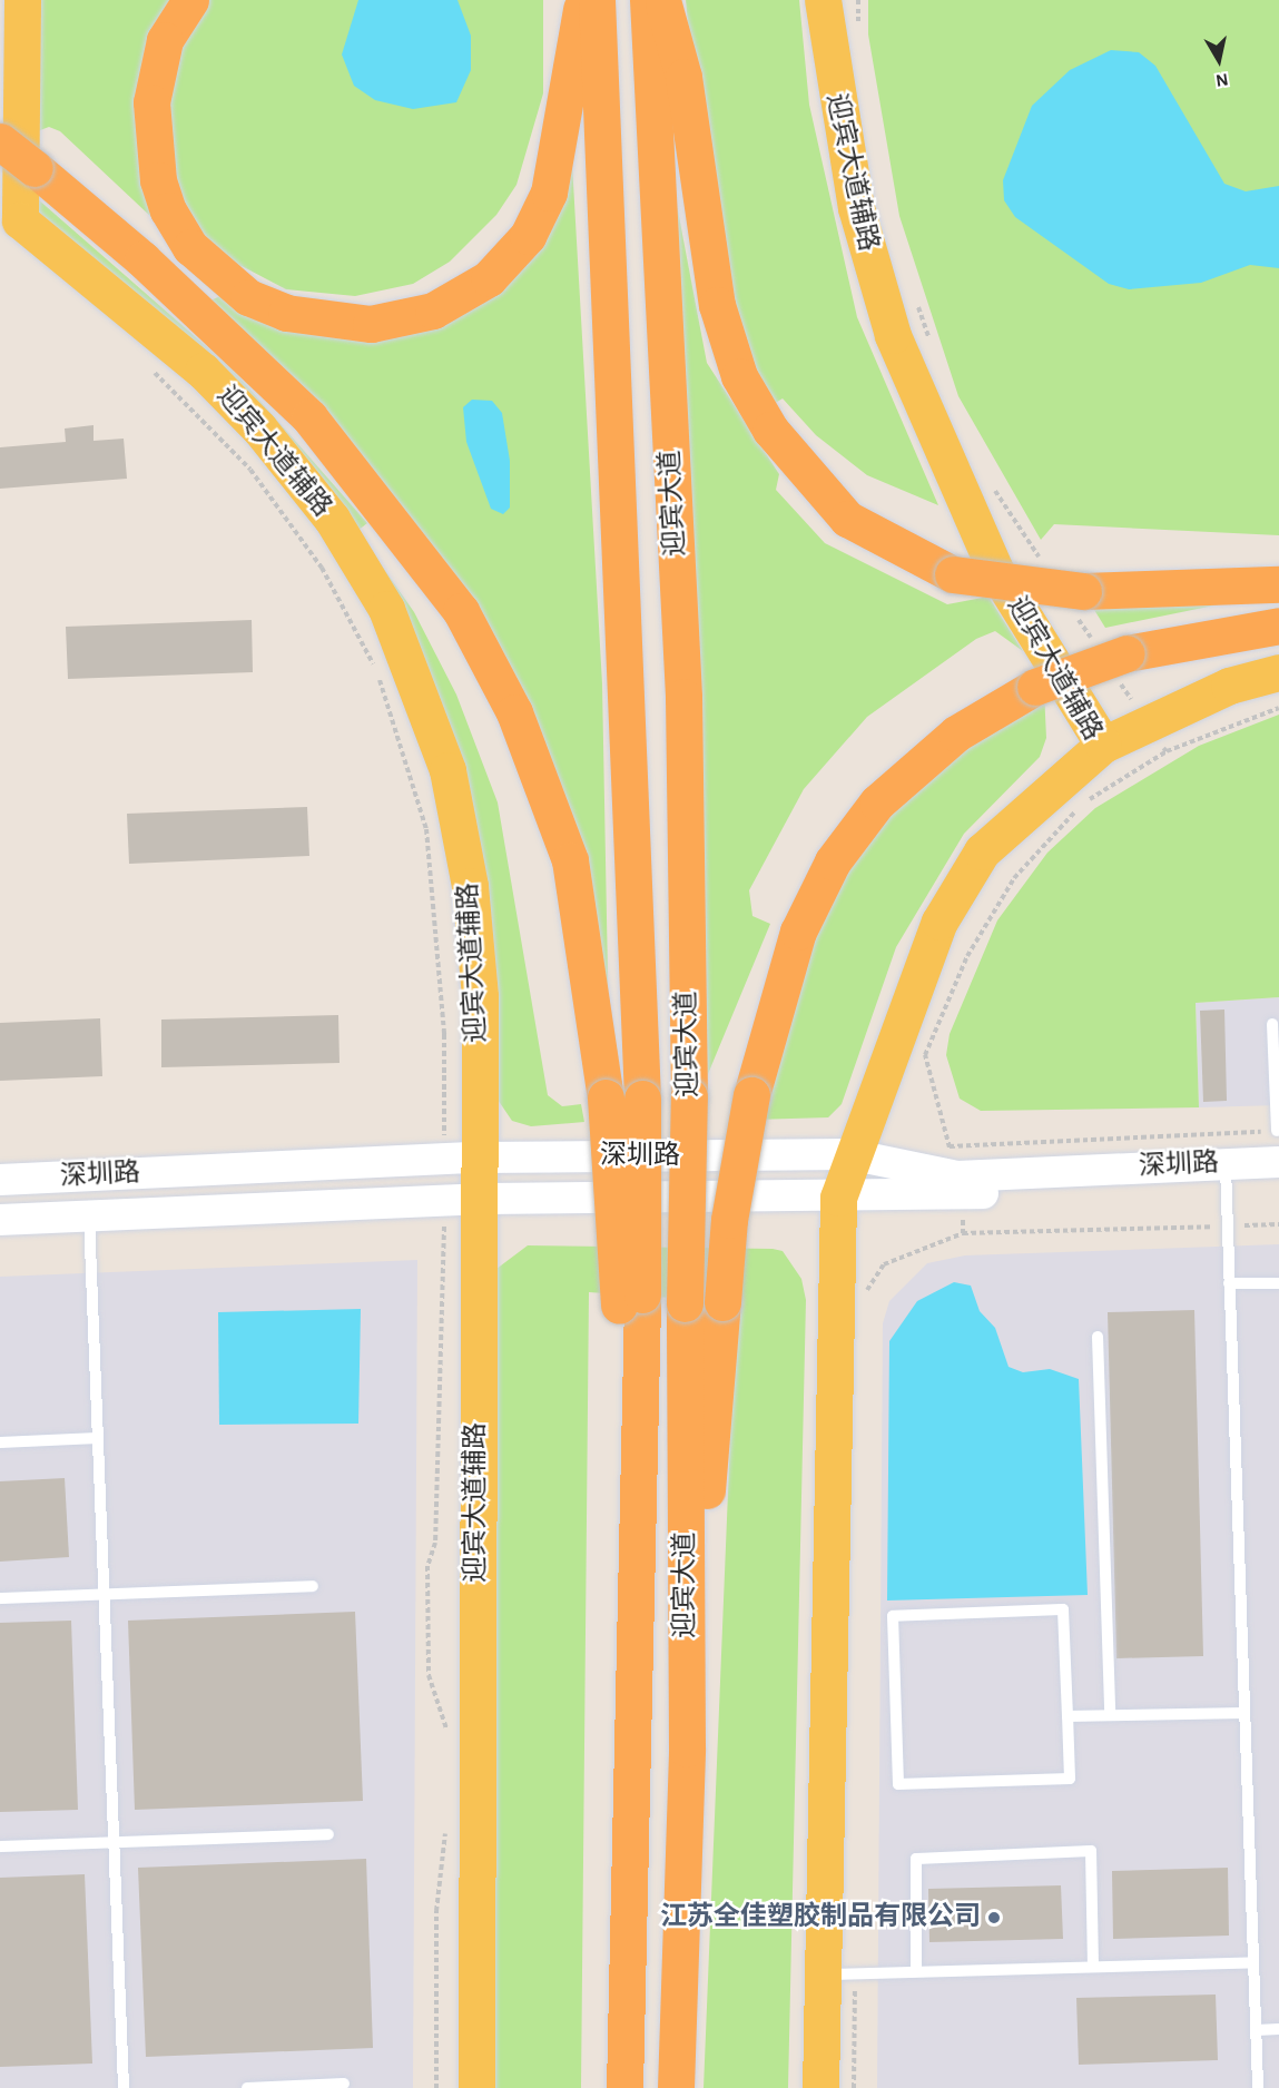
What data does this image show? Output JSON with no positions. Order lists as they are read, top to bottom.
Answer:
{
  "streets": {
    "highway": ["迎宾大道"],
    "main road": ["迎宾大道辅路"],
    "street": ["深圳路"]
  },
  "crossings": [
    ["迎宾大道辅路", "深圳路"]
  ],
  "places": ["江苏全佳塑胶制品有限公司"],
  "north": "bottom"
}
